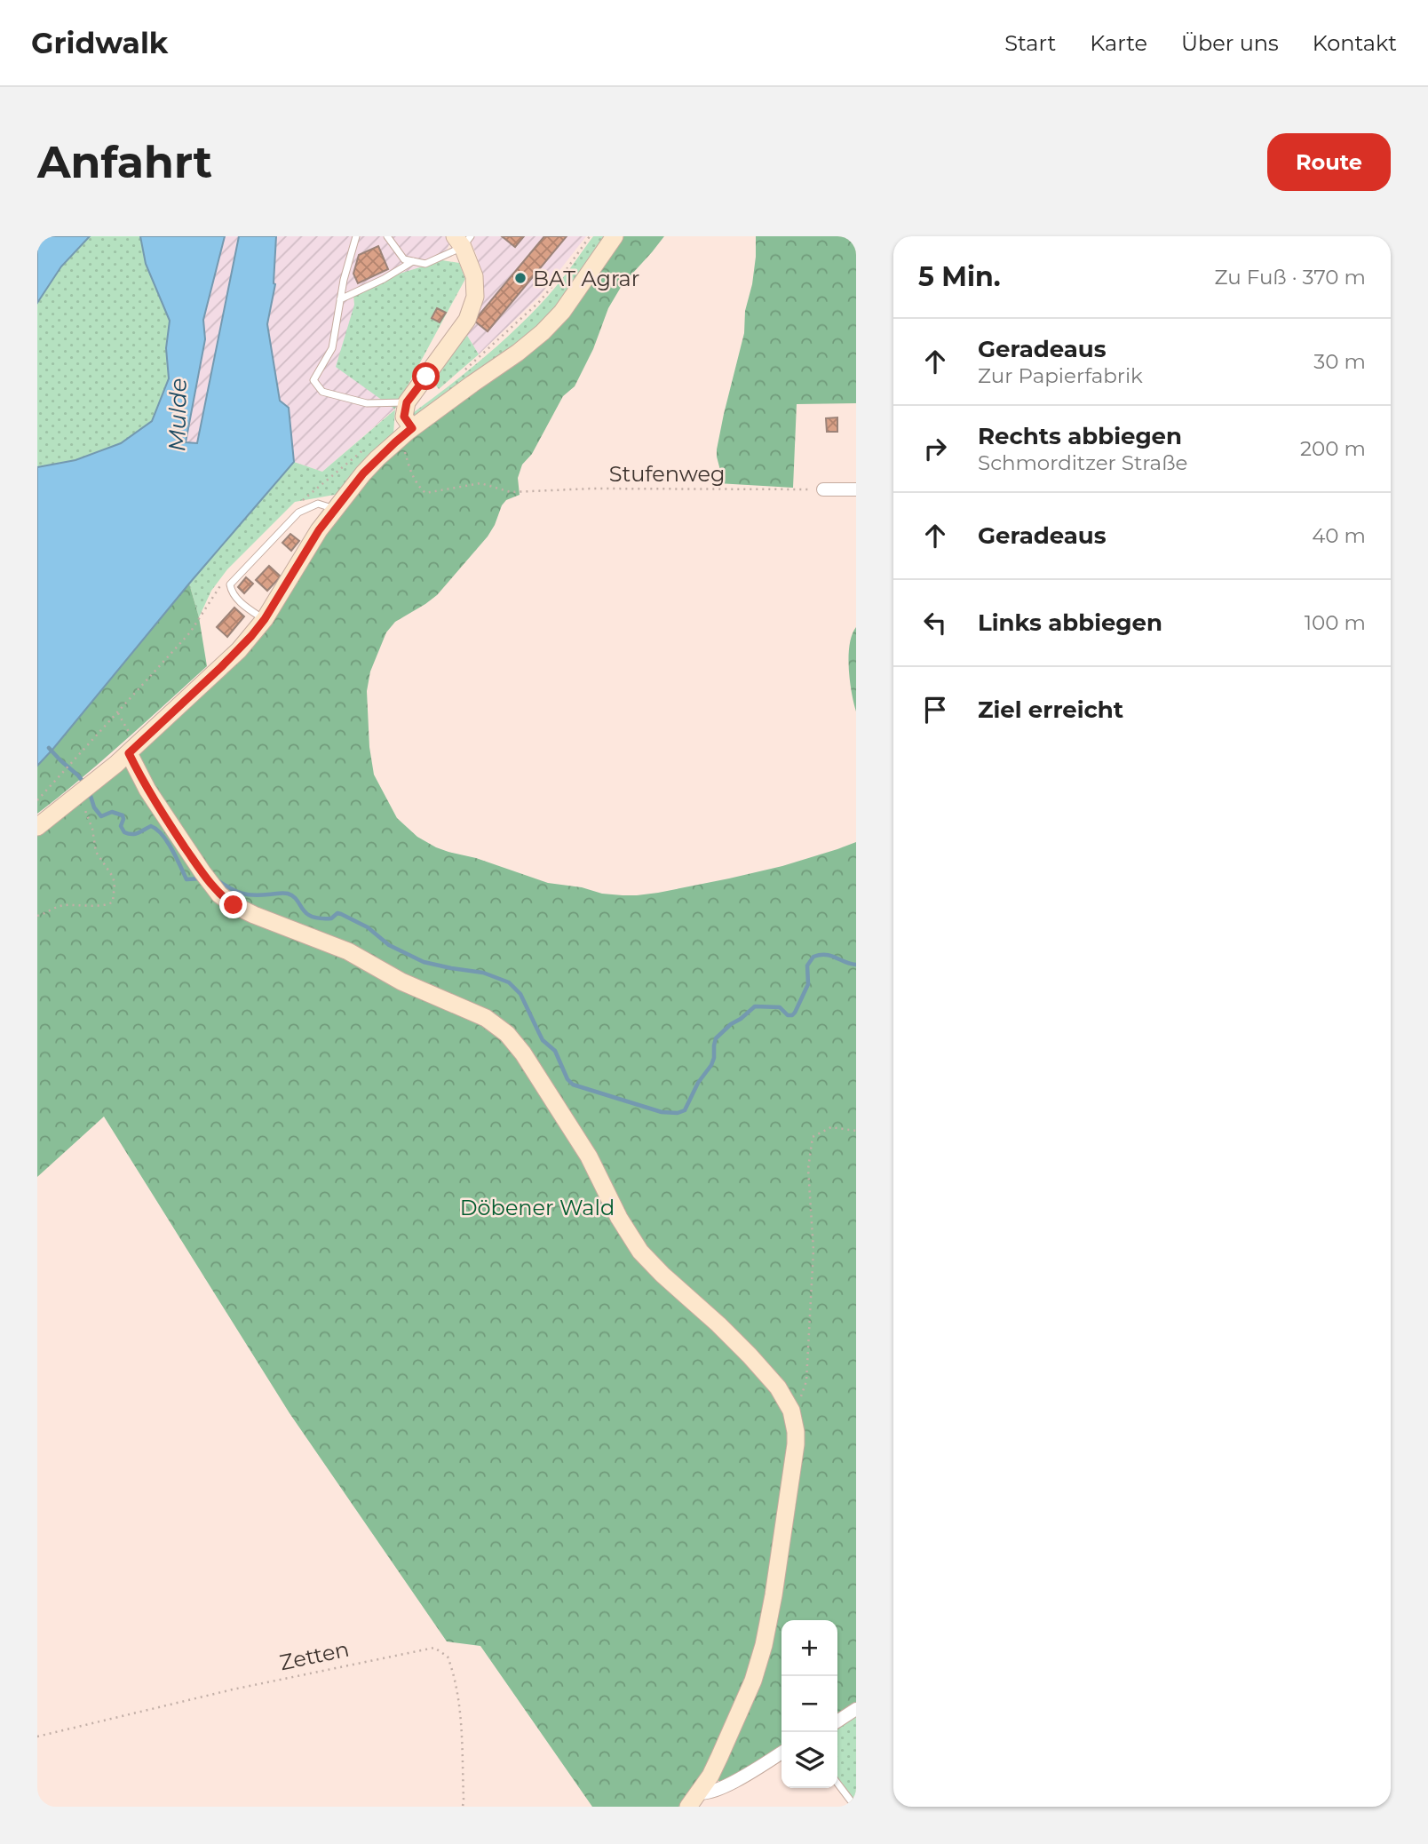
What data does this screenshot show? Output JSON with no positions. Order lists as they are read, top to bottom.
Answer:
{
  "streets": {
    "path": ["Stufenweg", "Zetten"]
  },
  "water": ["Mulde"],
  "parks": ["Döbener Wald"],
  "places": ["BAT Agrar"],
  "page": {
    "header": "Gridwalk",
    "nav": [
      "Start",
      "Karte",
      "Über uns",
      "Kontakt"
    ],
    "buttons": "Route",
    "title": "Anfahrt",
    "heading": ["5 Min.", "Zu Fuß · 370 m"],
    "list": [
      ["Geradeaus", "Zur Papierfabrik", "30 m"],
      ["Rechts abbiegen", "Schmorditzer Straße", "200 m"],
      ["Geradeaus", "40 m"],
      ["Links abbiegen", "100 m"],
      "Ziel erreicht"
    ],
    "map_buttons": ["+", "−"]
  }
}
